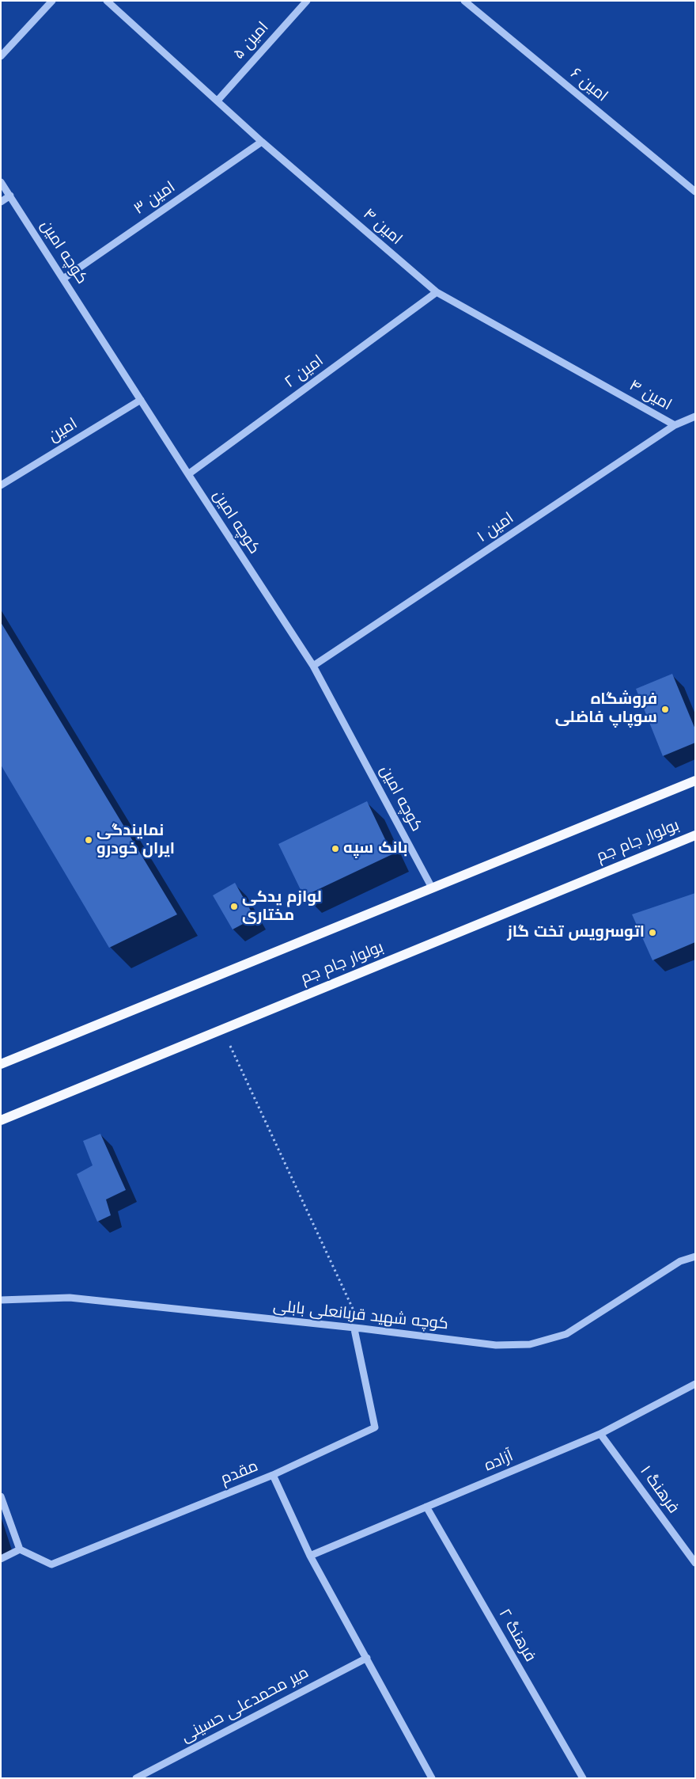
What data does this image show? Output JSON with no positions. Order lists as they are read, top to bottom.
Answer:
{
  "streets": {
    "main road": ["بولوار جام جم"],
    "street": [
      "امین ۵",
      "امین ۶",
      "امین ۳",
      "امین ۴",
      "کوچه امین",
      "امین ۲",
      "امین",
      "امین ۱",
      "کوچه شهید قربانعلی بابلی",
      "آزاده",
      "مقدم",
      "فرهنگ ۱",
      "فرهنگ ۲",
      "میر محمدعلی حسینی"
    ]
  },
  "crossings": [
    ["امین ۵", "امین ۴"],
    ["امین ۳", "امین ۴"],
    ["امین ۳", "کوچه امین"],
    ["امین ۴", "امین ۲"],
    ["امین ۴", "امین ۱"],
    ["کوچه امین", "امین ۲"],
    ["کوچه امین", "امین"],
    ["کوچه امین", "امین ۱"],
    ["کوچه شهید قربانعلی بابلی", "مقدم"],
    ["آزاده", "فرهنگ ۱"],
    ["آزاده", "فرهنگ ۲"]
  ],
  "places": [
    "فروشگاه سوپاپ فاضلی",
    "نمایندگی ایران خودرو",
    "بانک سپه",
    "لوازم یدکی مختاری",
    "اتوسرویس تخت گاز"
  ]
}
